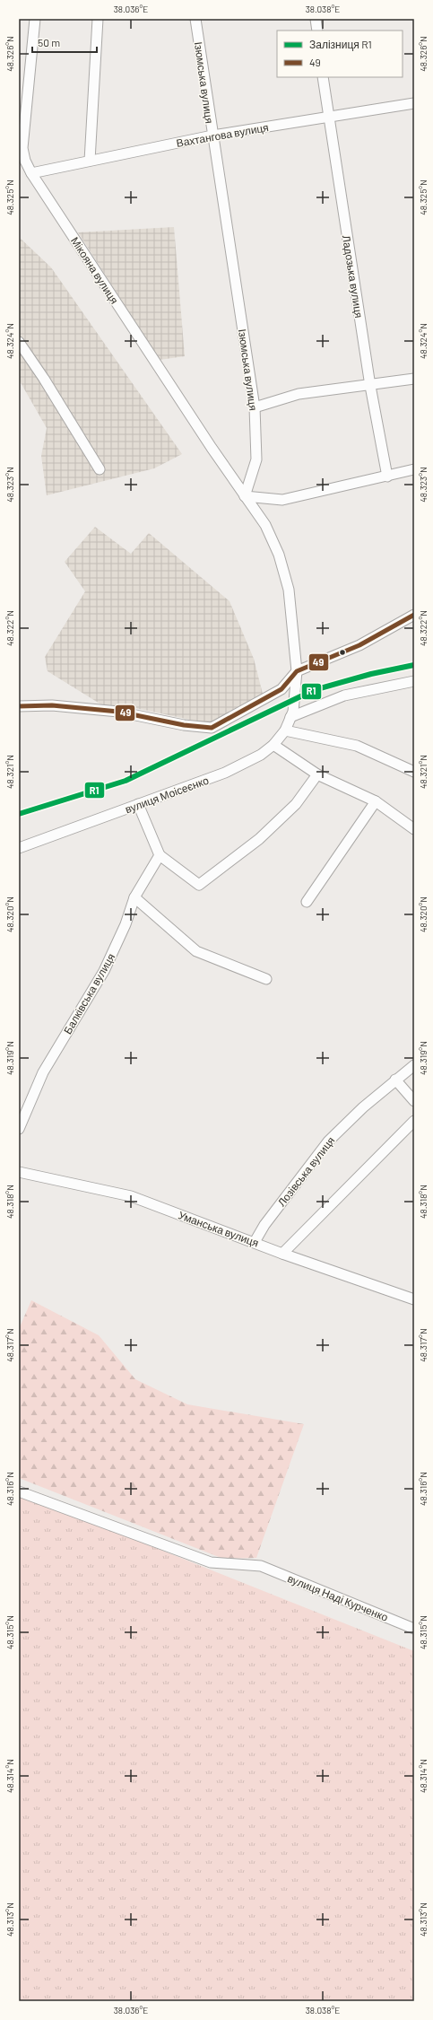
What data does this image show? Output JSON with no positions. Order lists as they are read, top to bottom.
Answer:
{
  "streets": {
    "street": [
      "Ізюмська вулиця",
      "Вахтангова вулиця",
      "Мікояна вулиця",
      "Ладозька вулиця",
      "вулиця Моісеєнко",
      "Балківська вулиця",
      "Лозівська вулиця",
      "Уманська вулиця",
      "вулиця Наді Курченко"
    ]
  },
  "crossings": [
    ["Ізюмська вулиця", "Вахтангова вулиця"],
    ["Ізюмська вулиця", "Мікояна вулиця"],
    ["Вахтангова вулиця", "Мікояна вулиця"],
    ["Вахтангова вулиця", "Ладозька вулиця"],
    ["Лозівська вулиця", "Уманська вулиця"]
  ],
  "lines": ["transit line 49", "rail line R1"],
  "legend": ["Залізниця R1", "49"],
  "scale_bar": "50 m",
  "coordinates": [
    "38.036°E",
    "38.038°E",
    "48.326°N",
    "48.325°N",
    "48.324°N",
    "48.323°N",
    "48.322°N",
    "48.321°N",
    "48.320°N",
    "48.319°N",
    "48.318°N",
    "48.317°N",
    "48.316°N",
    "48.315°N",
    "48.314°N",
    "48.313°N"
  ]
}
